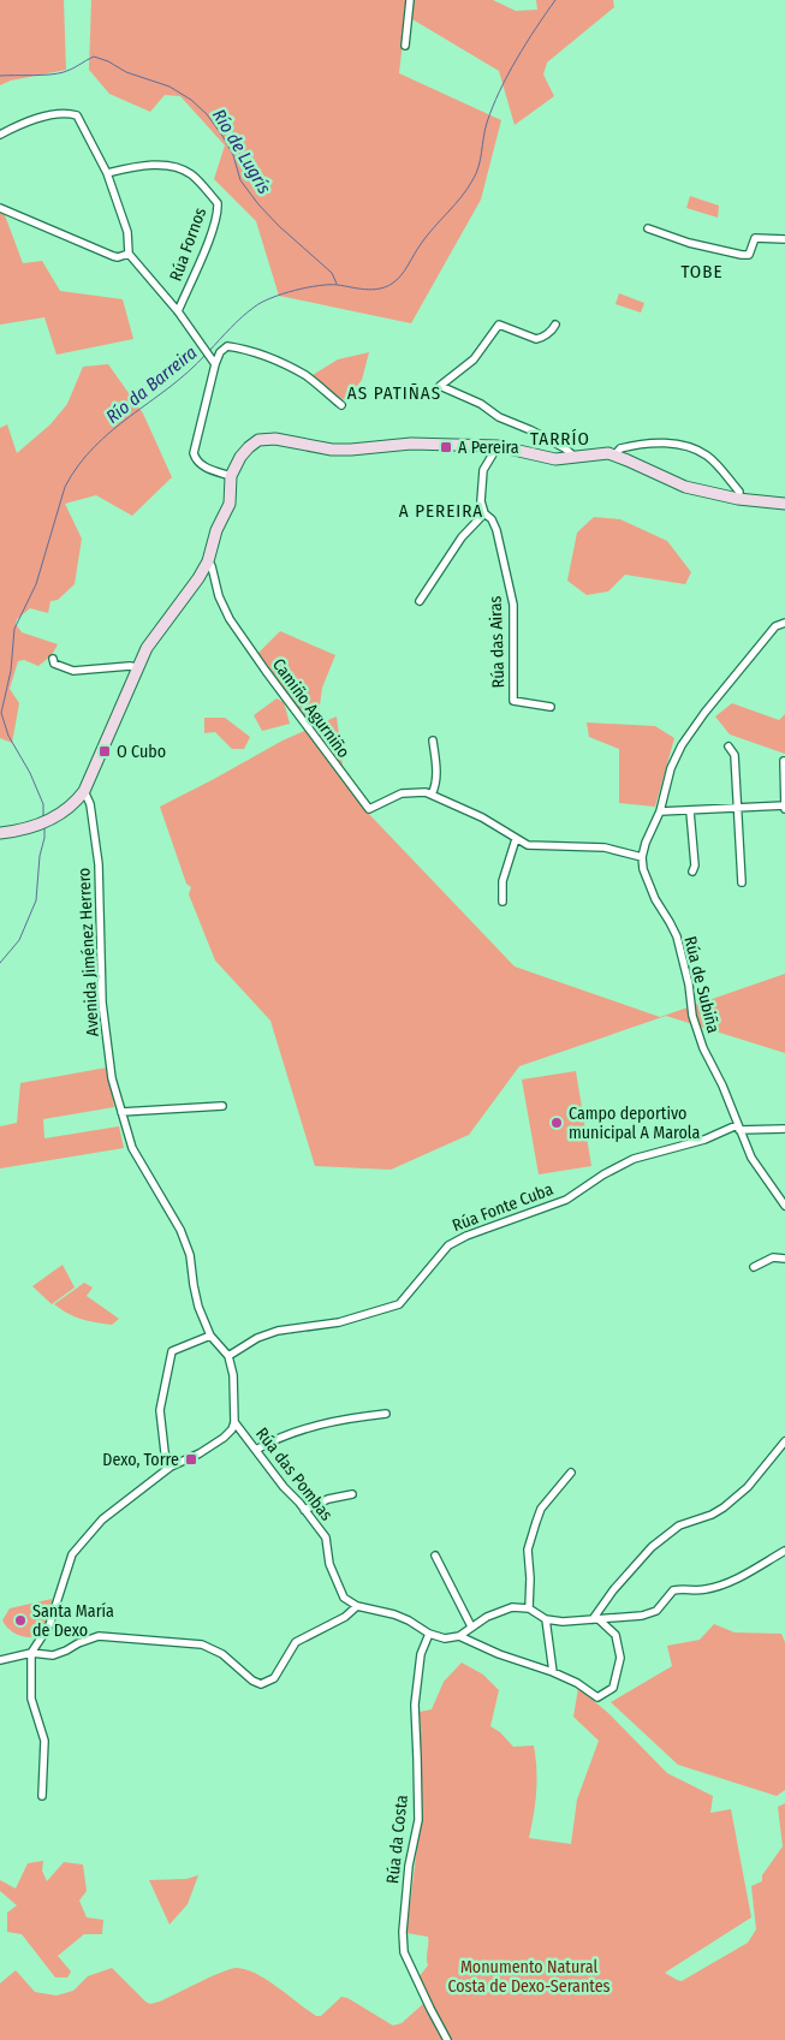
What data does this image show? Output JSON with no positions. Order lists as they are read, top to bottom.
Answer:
{
  "streets": {
    "street": [
      "Rúa Fornos",
      "Rúa das Airas",
      "Camiño Agurniño",
      "Avenida Jiménez Herrero",
      "Rúa de Subiña",
      "Rúa Fonte Cuba",
      "Rúa das Pombas",
      "Rúa da Costa"
    ]
  },
  "crossings": [
    ["Camiño Agurniño", "Rúa de Subiña"],
    ["Avenida Jiménez Herrero", "Rúa Fonte Cuba"],
    ["Rúa de Subiña", "Rúa Fonte Cuba"]
  ],
  "districts": [
    "TOBE",
    "AS PATIÑAS",
    "TARRÍO",
    "A PEREIRA"
  ],
  "water": ["Río de Lugrís", "Río da Barreira"],
  "parks": ["Monumento Natural Costa de Dexo-Serantes"],
  "places": {
    "transit": ["A Pereira", "O Cubo", "Dexo, Torre"],
    "other": ["Campo deportivo municipal A Marola", "Santa María de Dexo"]
  }
}
